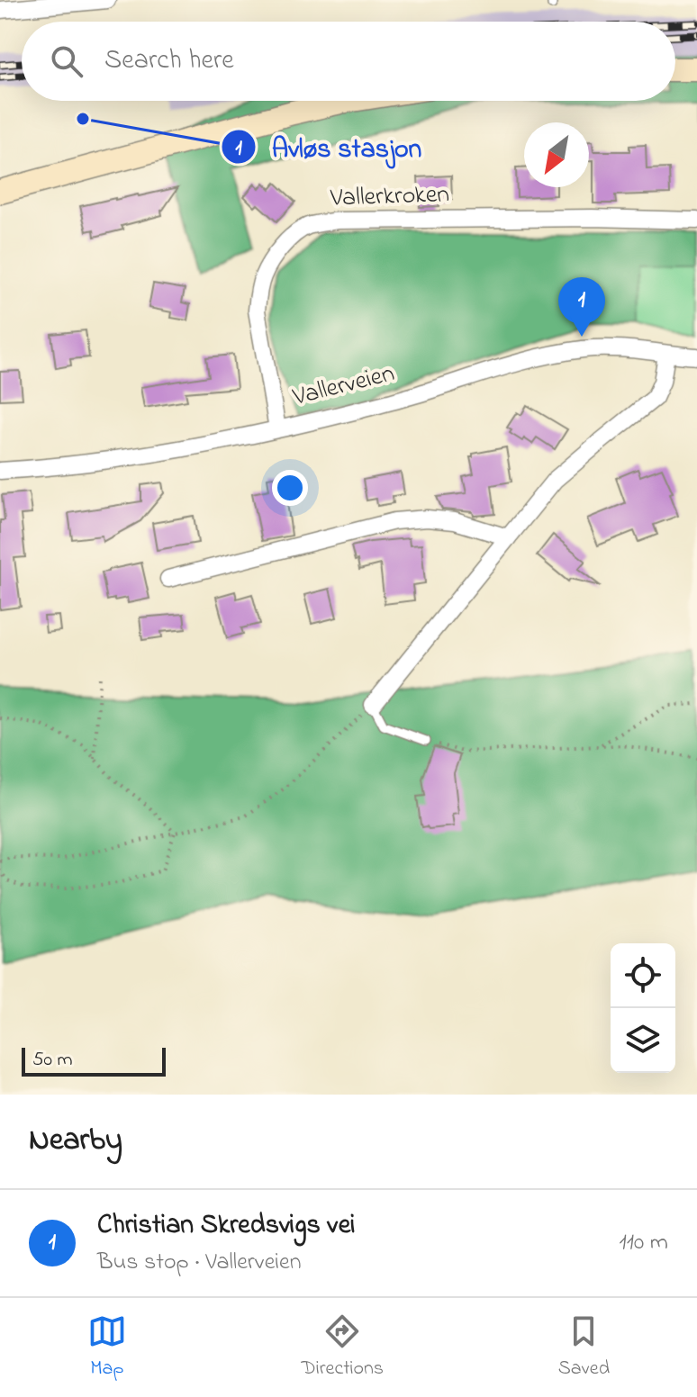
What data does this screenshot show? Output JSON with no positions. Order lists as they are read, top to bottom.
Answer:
{
  "streets": {
    "street": ["Vallerkroken", "Vallerveien"]
  },
  "crossings": [
    ["Vallerkroken", "Vallerveien"]
  ],
  "places": ["Avløs stasjon"],
  "scale_bar": "50 m",
  "north": "bottom left",
  "page": {
    "search": "Search here",
    "pins": "1",
    "scale": "50 m",
    "heading": "Nearby",
    "list": [
      {
        "mark": "1",
        "name": "Christian Skredsvigs vei",
        "note": "Bus stop · Vallerveien",
        "value": "110 m"
      }
    ],
    "nav": ["Map", "Directions", "Saved"]
  }
}
